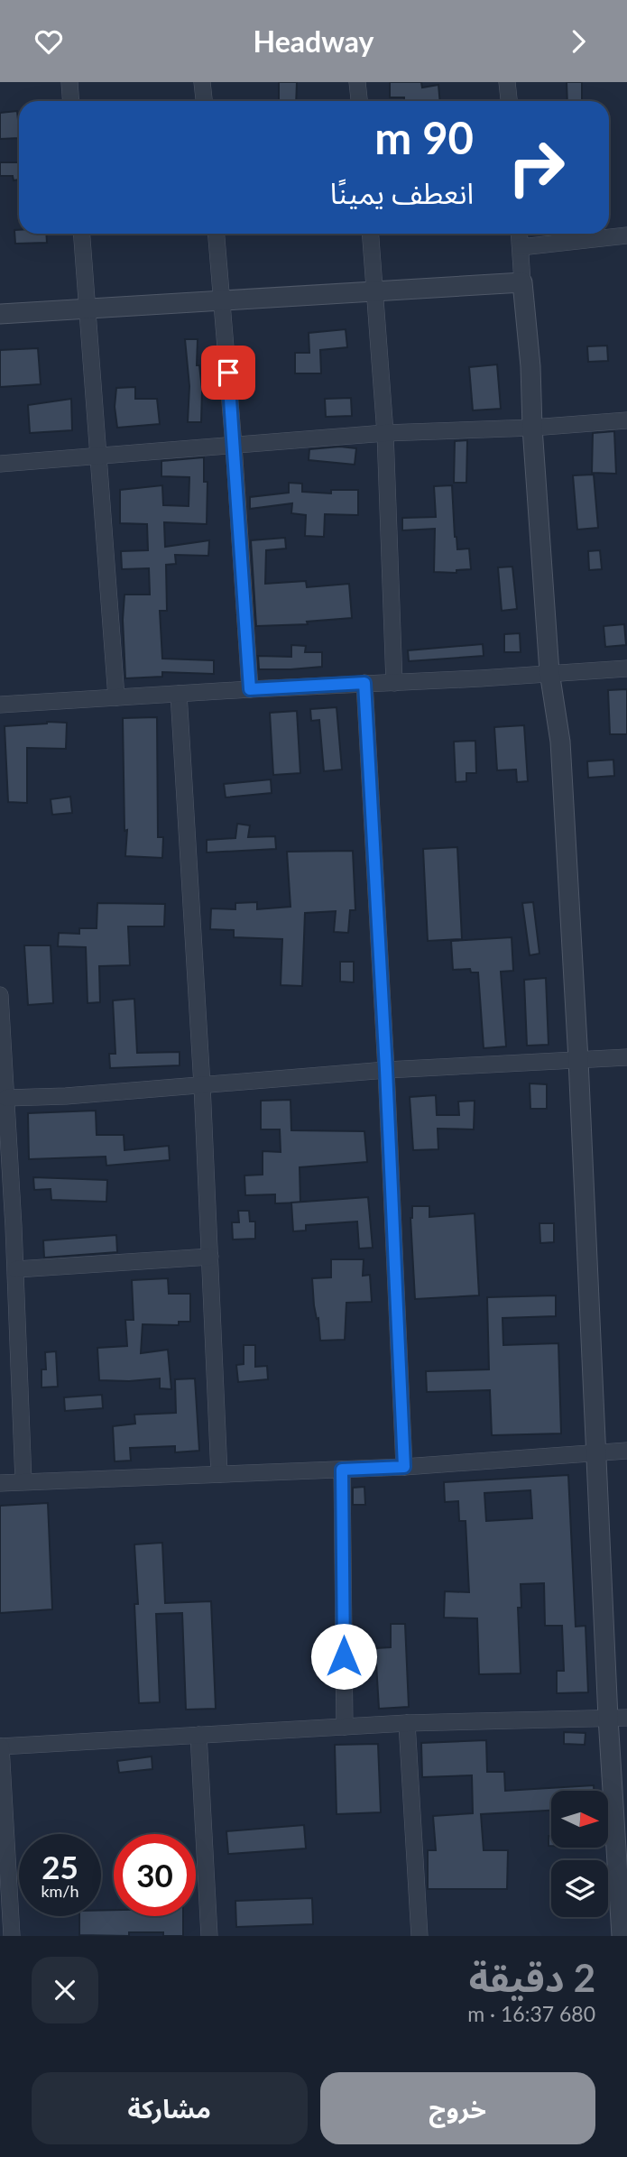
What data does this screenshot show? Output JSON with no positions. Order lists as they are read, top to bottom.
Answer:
{
  "north": "right",
  "page": {
    "header": "Headway",
    "turn": ["90 m", "انعطف يمينًا"],
    "speed": "25 km/h",
    "limit": "30",
    "heading": ["2 دقيقة", "680 m · 16:37"],
    "buttons": ["خروج", "مشاركة"]
  }
}
